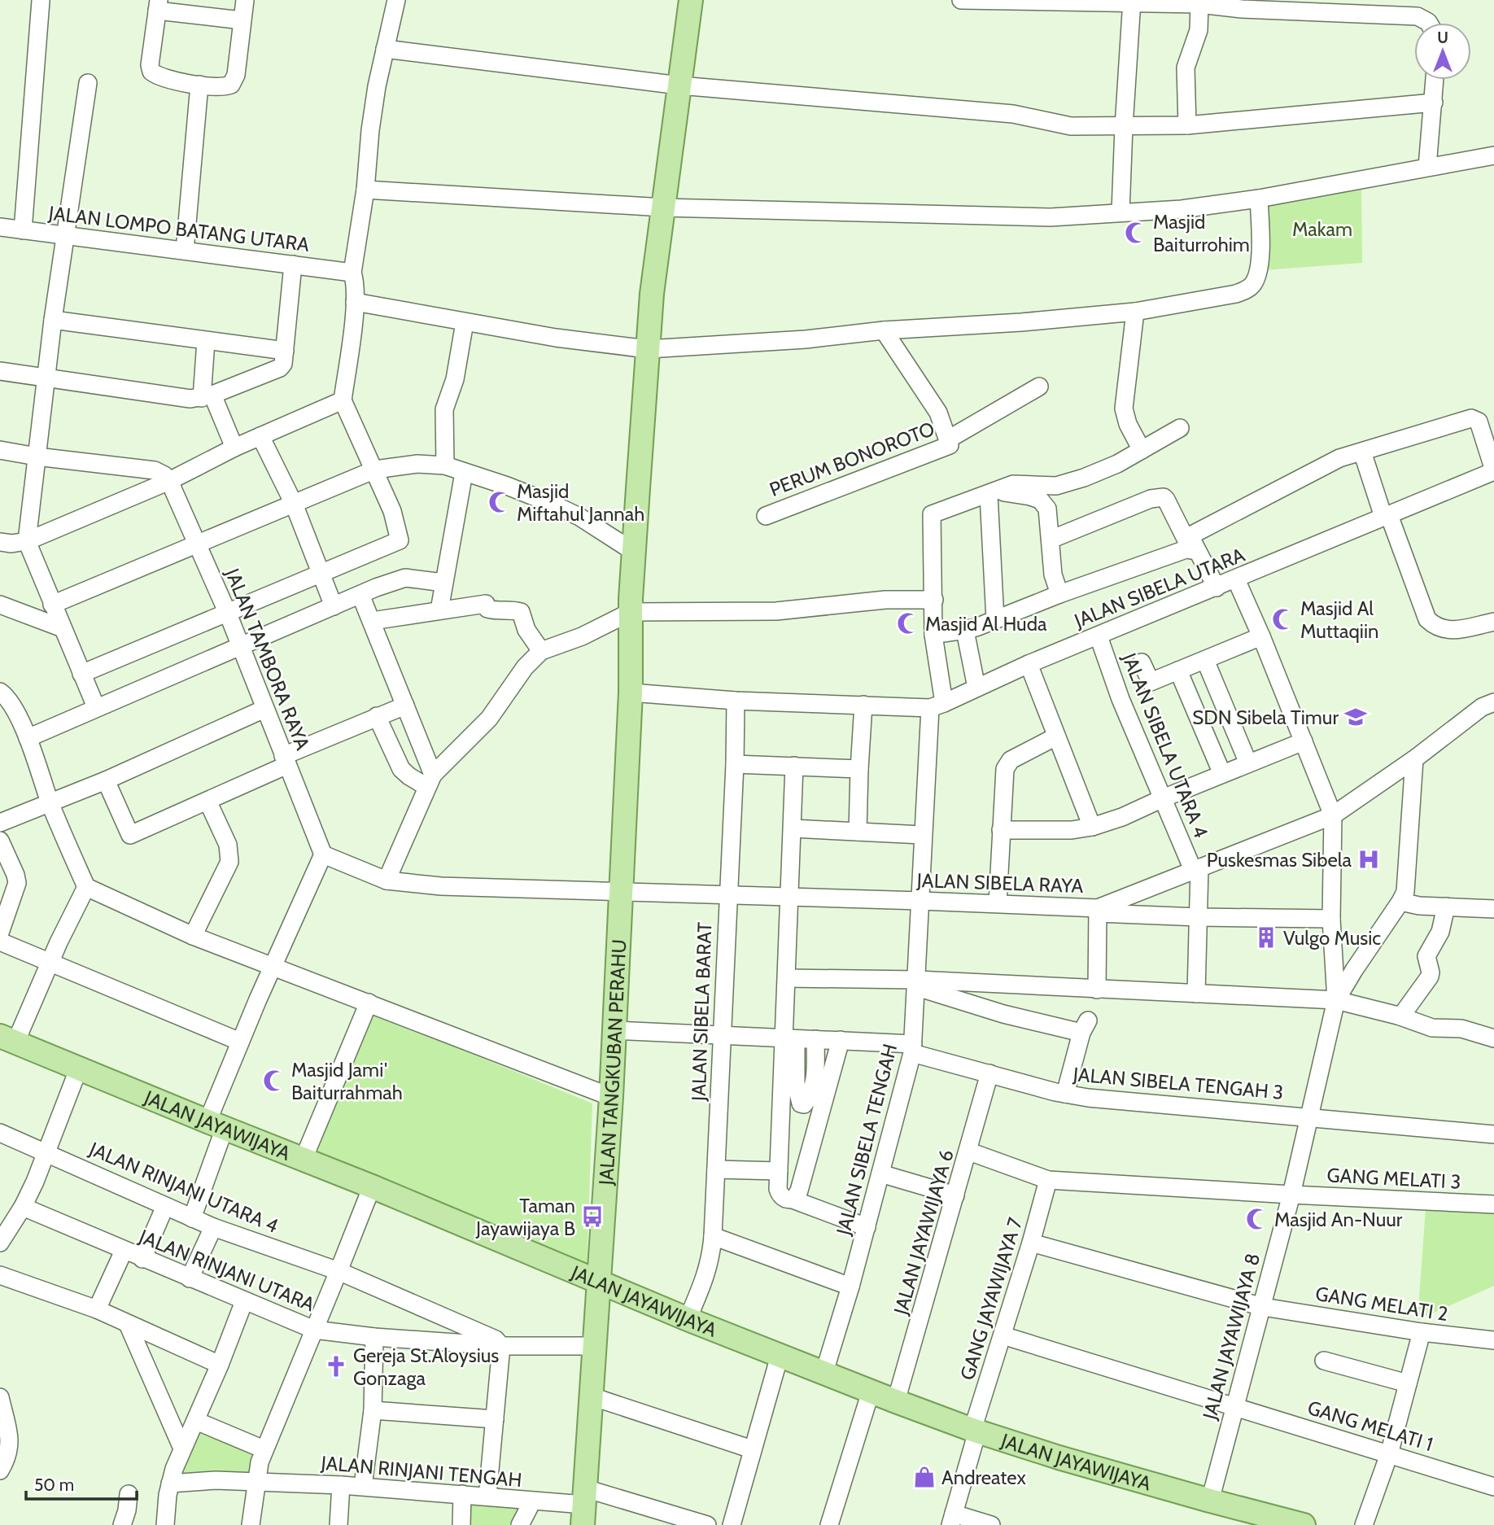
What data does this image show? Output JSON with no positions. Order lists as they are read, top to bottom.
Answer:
{
  "streets": {
    "main road": ["JALAN TANGKUBAN PERAHU", "JALAN JAYAWIJAYA"],
    "street": [
      "JALAN LOMPO BATANG UTARA",
      "PERUM BONOROTO",
      "JALAN SIBELA UTARA",
      "JALAN TAMBORA RAYA",
      "JALAN SIBELA UTARA 4",
      "JALAN SIBELA RAYA",
      "JALAN SIBELA BARAT",
      "JALAN SIBELA TENGAH 3",
      "JALAN SIBELA TENGAH",
      "GANG MELATI 3",
      "JALAN RINJANI UTARA 4",
      "JALAN JAYAWIJAYA 6",
      "JALAN RINJANI UTARA",
      "GANG JAYAWIJAYA 7",
      "GANG MELATI 2",
      "JALAN JAYAWIJAYA 8",
      "GANG MELATI 1",
      "JALAN RINJANI TENGAH"
    ]
  },
  "crossings": [
    ["JALAN SIBELA UTARA", "JALAN SIBELA UTARA 4"],
    ["JALAN SIBELA UTARA", "JALAN SIBELA BARAT"],
    ["JALAN SIBELA UTARA", "JALAN TANGKUBAN PERAHU"],
    ["JALAN SIBELA UTARA", "JALAN SIBELA TENGAH"],
    ["JALAN TAMBORA RAYA", "JALAN SIBELA RAYA"],
    ["JALAN SIBELA UTARA 4", "JALAN SIBELA RAYA"],
    ["JALAN SIBELA RAYA", "JALAN SIBELA BARAT"],
    ["JALAN SIBELA RAYA", "JALAN TANGKUBAN PERAHU"],
    ["JALAN SIBELA RAYA", "JALAN SIBELA TENGAH"],
    ["JALAN SIBELA BARAT", "JALAN SIBELA TENGAH 3"],
    ["JALAN SIBELA BARAT", "JALAN JAYAWIJAYA"],
    ["JALAN TANGKUBAN PERAHU", "JALAN SIBELA TENGAH 3"],
    ["JALAN TANGKUBAN PERAHU", "JALAN JAYAWIJAYA"],
    ["JALAN TANGKUBAN PERAHU", "JALAN RINJANI UTARA"],
    ["JALAN TANGKUBAN PERAHU", "JALAN RINJANI TENGAH"],
    ["JALAN SIBELA TENGAH 3", "JALAN SIBELA TENGAH"],
    ["JALAN SIBELA TENGAH 3", "JALAN JAYAWIJAYA 6"],
    ["JALAN SIBELA TENGAH 3", "JALAN JAYAWIJAYA 8"],
    ["JALAN JAYAWIJAYA", "JALAN SIBELA TENGAH"],
    ["JALAN JAYAWIJAYA", "JALAN JAYAWIJAYA 6"],
    ["JALAN JAYAWIJAYA", "GANG JAYAWIJAYA 7"],
    ["JALAN JAYAWIJAYA", "JALAN JAYAWIJAYA 8"],
    ["GANG MELATI 3", "JALAN JAYAWIJAYA 6"],
    ["GANG MELATI 3", "GANG JAYAWIJAYA 7"],
    ["GANG MELATI 3", "JALAN JAYAWIJAYA 8"],
    ["JALAN RINJANI UTARA 4", "JALAN RINJANI UTARA"],
    ["GANG JAYAWIJAYA 7", "GANG MELATI 2"],
    ["GANG JAYAWIJAYA 7", "GANG MELATI 1"],
    ["GANG MELATI 2", "JALAN JAYAWIJAYA 8"],
    ["JALAN JAYAWIJAYA 8", "GANG MELATI 1"]
  ],
  "parks": ["Makam"],
  "places": {
    "mosque": [
      "Masjid Baiturrohim",
      "Masjid Miftahul Jannah",
      "Masjid Al Muttaqiin",
      "Masjid Al Huda",
      "Masjid Jami' Baiturrahmah",
      "Masjid An-Nuur"
    ],
    "school or university": ["SDN Sibela Timur"],
    "hospital": ["Puskesmas Sibela"],
    "building": ["Vulgo Music"],
    "bus stop": ["Taman Jayawijaya B"],
    "church": ["Gereja St.Aloysius Gonzaga"],
    "shop": ["Andreatex"]
  },
  "scale_bar": "50 m",
  "north": "top"
}
